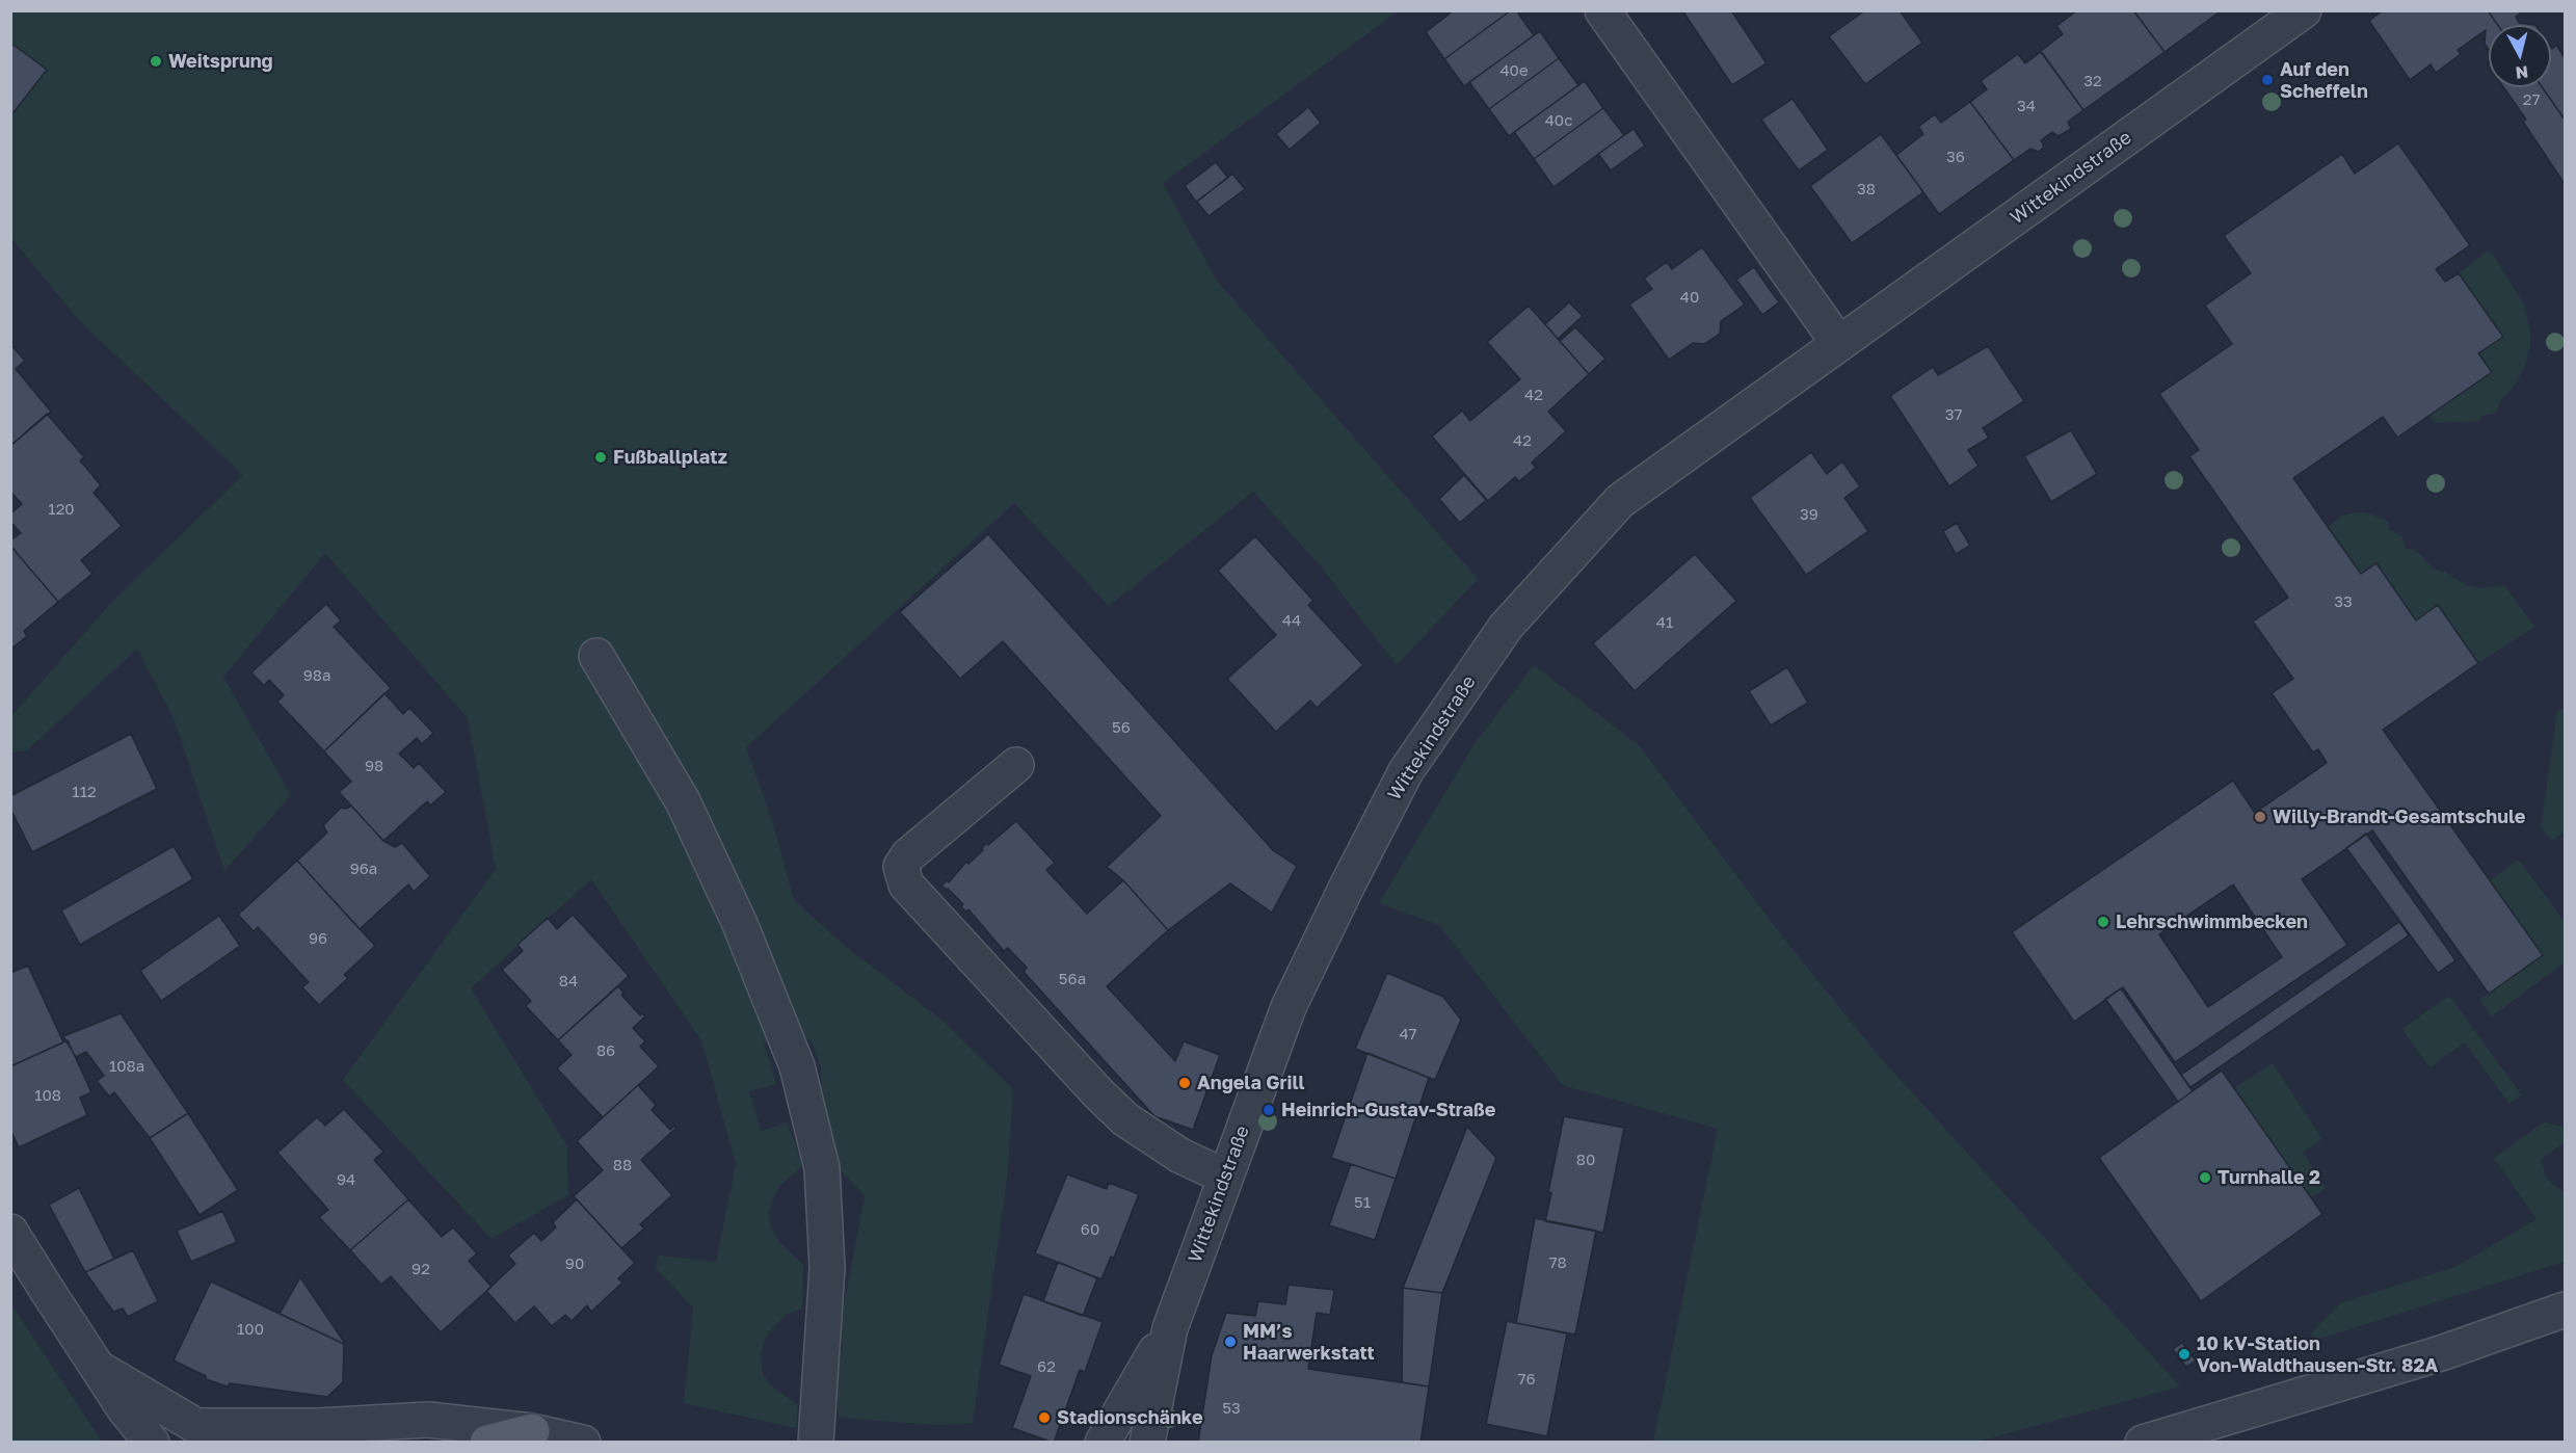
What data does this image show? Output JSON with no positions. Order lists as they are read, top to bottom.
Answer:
{
  "streets": {
    "street": ["Wittekindstraße"]
  },
  "places": [
    "Weitsprung",
    "Auf den Scheffeln",
    "Fußballplatz",
    "Willy-Brandt-Gesamtschule",
    "Lehrschwimmbecken",
    "Angela Grill",
    "Heinrich-Gustav-Straße",
    "Turnhalle 2",
    "MM’s Haarwerkstatt",
    "10 kV-Station Von-Waldthausen-Str. 82A",
    "Stadionschänke"
  ],
  "house_numbers": [
    "40e",
    "32",
    "27",
    "34",
    "40c",
    "36",
    "38",
    "40",
    "42",
    "37",
    "42",
    "120",
    "39",
    "33",
    "44",
    "41",
    "98a",
    "56",
    "98",
    "112",
    "96a",
    "96",
    "56a",
    "84",
    "47",
    "86",
    "108a",
    "108",
    "80",
    "88",
    "94",
    "51",
    "60",
    "78",
    "90",
    "92",
    "100",
    "62",
    "76",
    "53"
  ],
  "north": "bottom"
}
